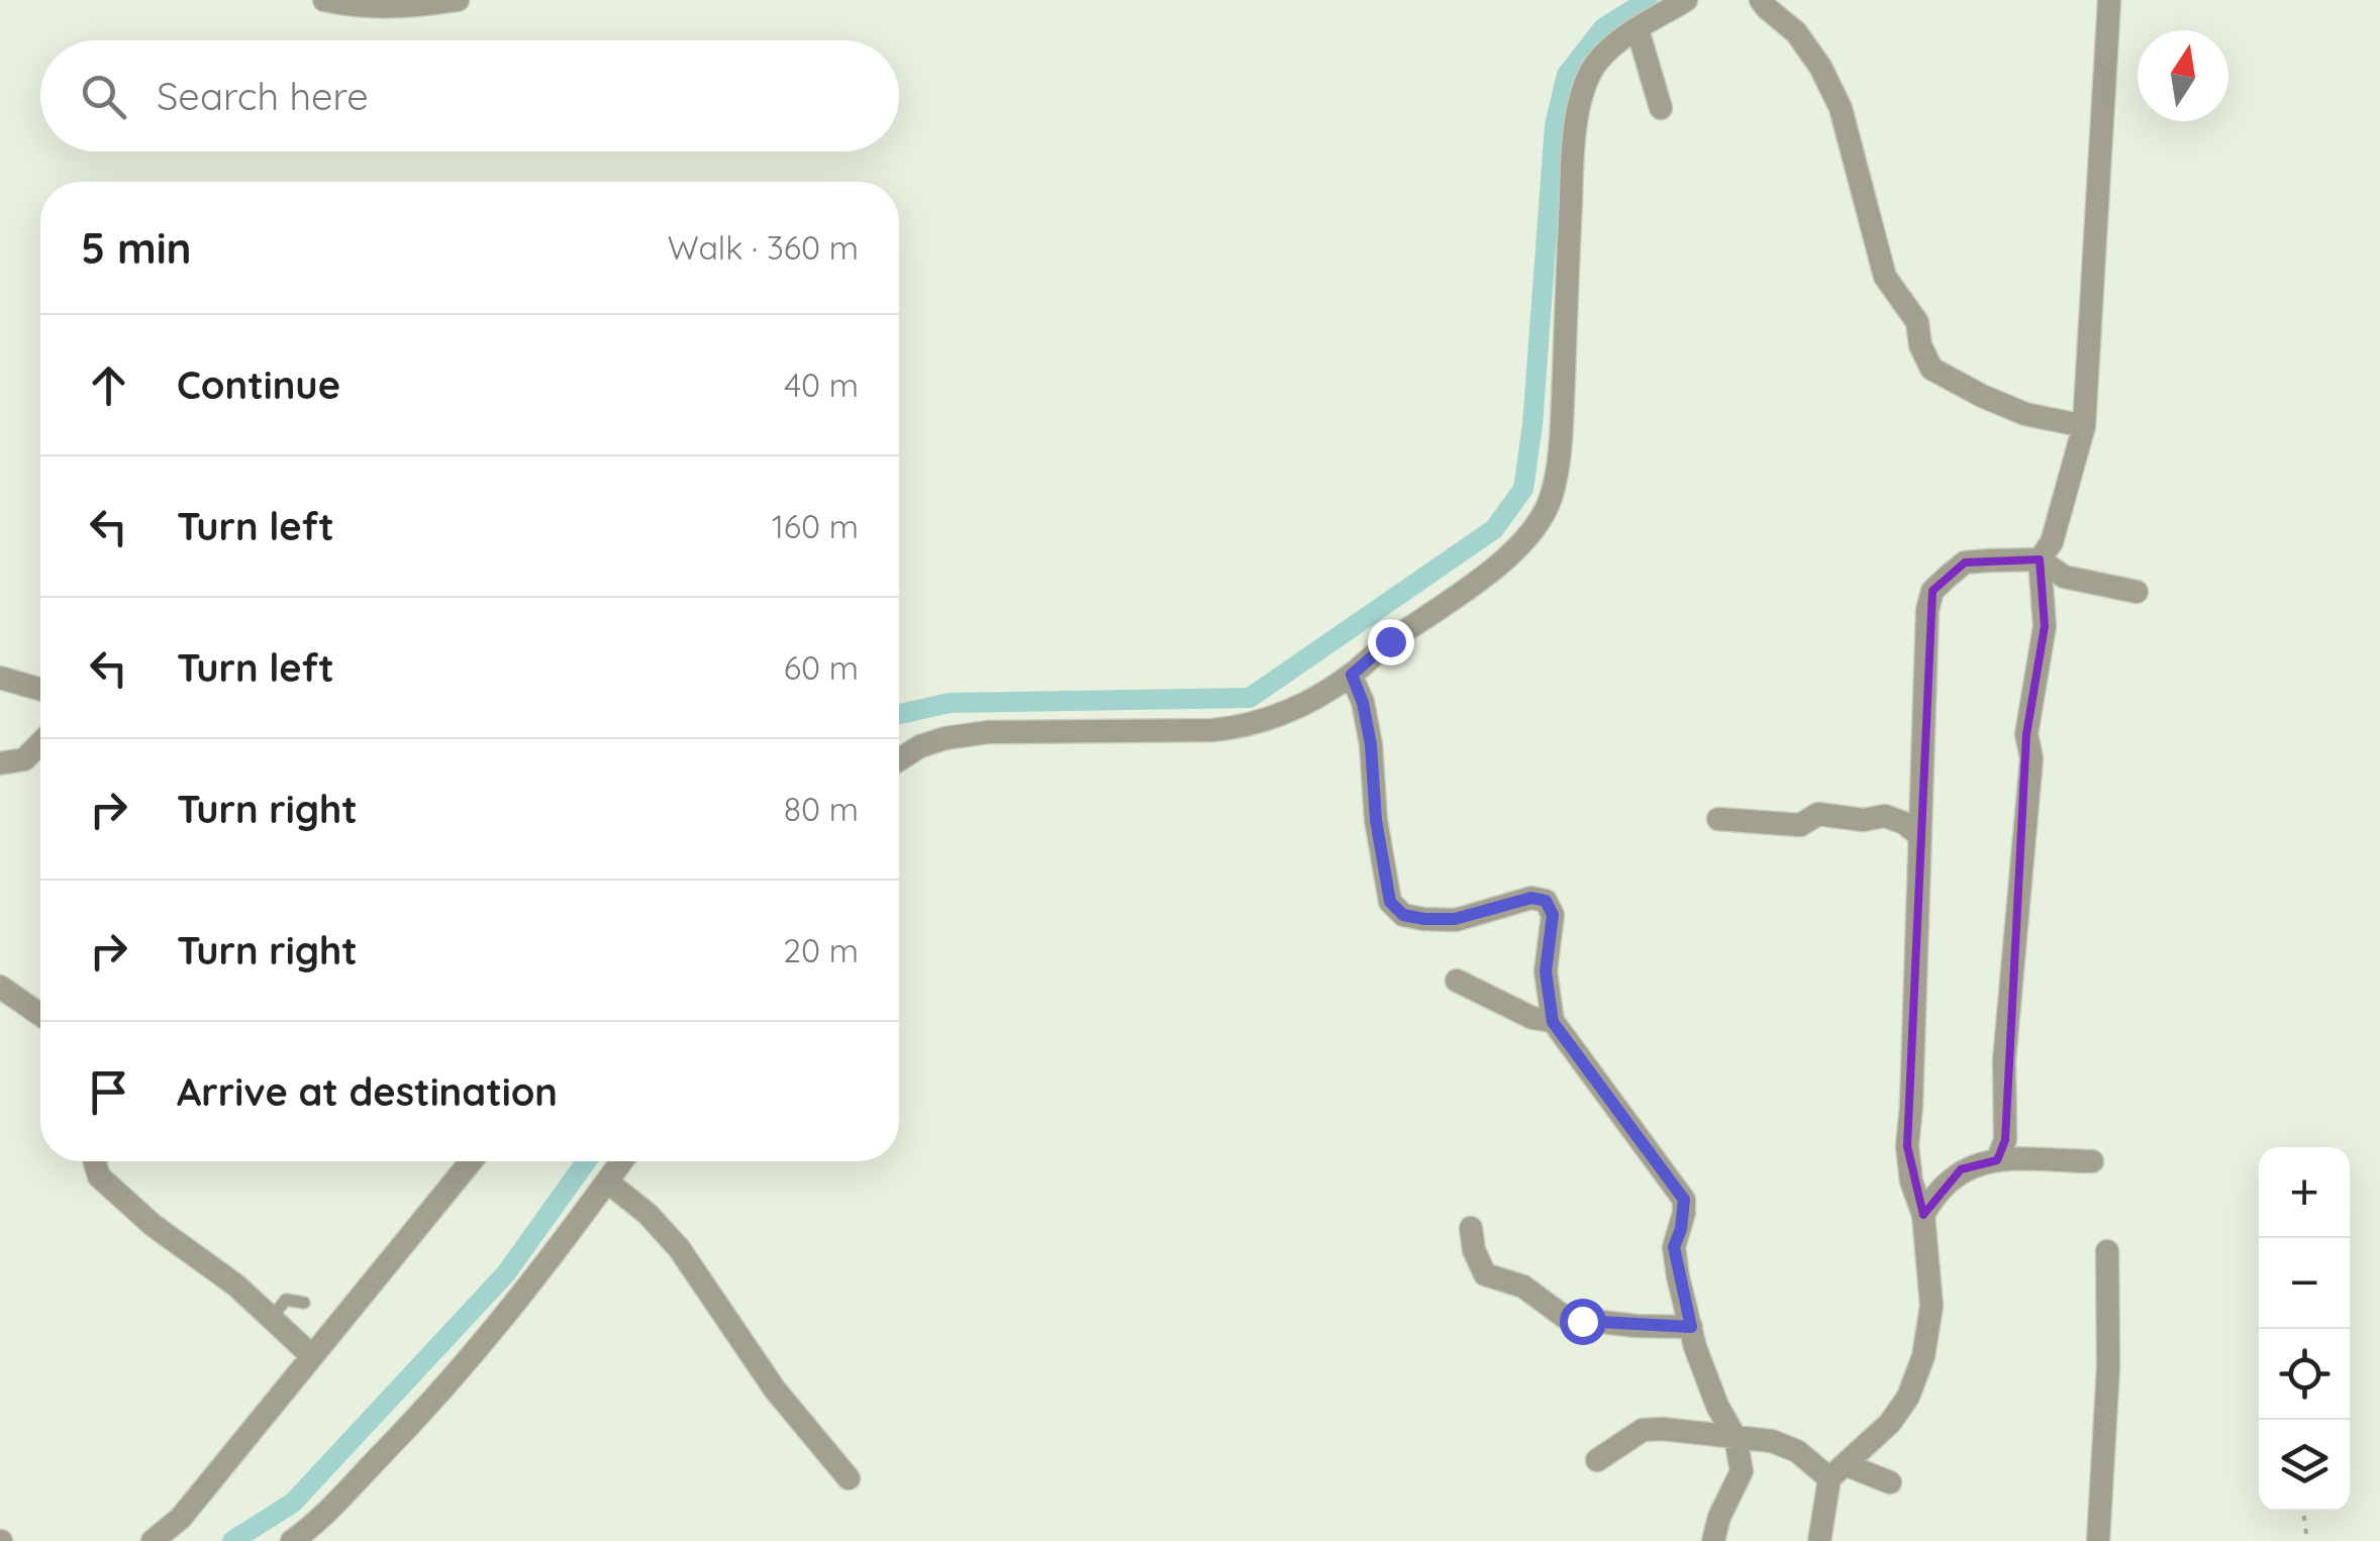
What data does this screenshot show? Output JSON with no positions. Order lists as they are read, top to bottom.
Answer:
{
  "north": "top",
  "page": {
    "search": "Search here",
    "heading": ["5 min", "Walk · 360 m"],
    "list": [
      ["Continue", "40 m"],
      ["Turn left", "160 m"],
      ["Turn left", "60 m"],
      ["Turn right", "80 m"],
      ["Turn right", "20 m"],
      "Arrive at destination"
    ],
    "map_buttons": ["+", "−"]
  }
}
